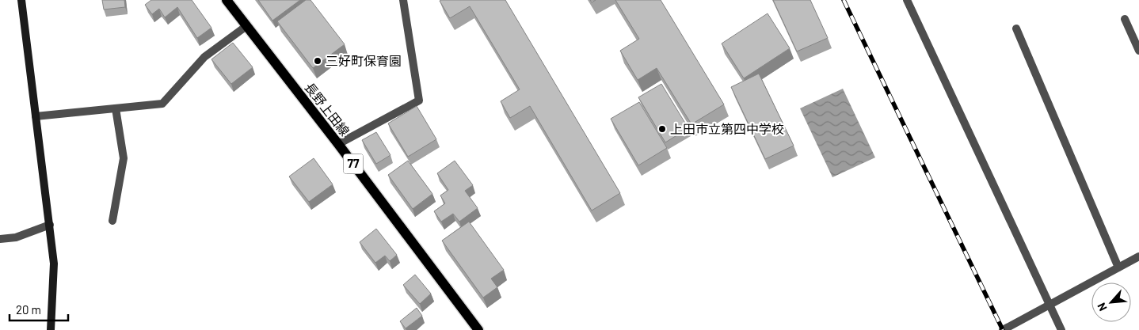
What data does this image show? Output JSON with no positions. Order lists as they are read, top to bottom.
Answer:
{
  "streets": {
    "main road": ["長野上田線", "77"]
  },
  "places": ["三好町保育園", "上田市立第四中学校"],
  "scale_bar": "20 m",
  "north": "bottom left"
}
